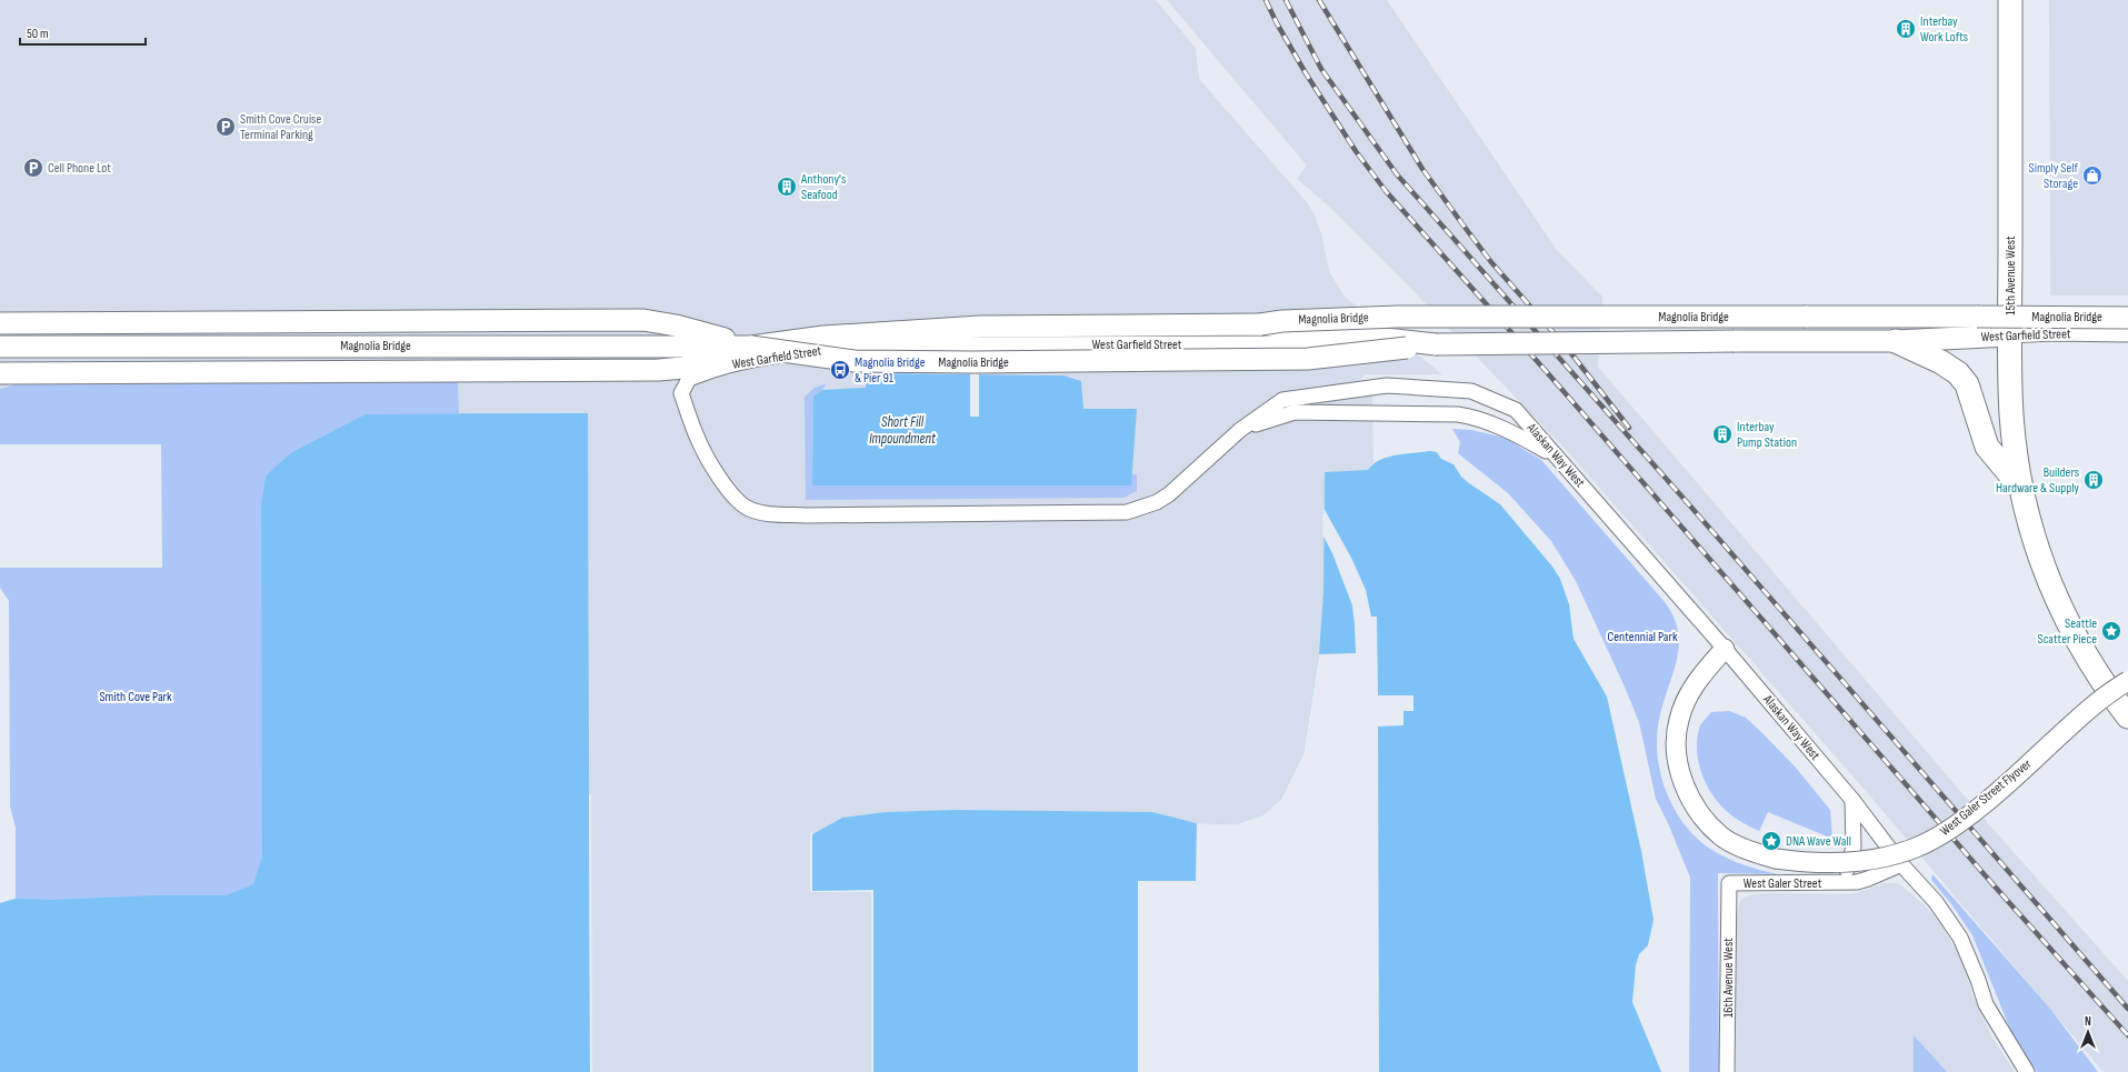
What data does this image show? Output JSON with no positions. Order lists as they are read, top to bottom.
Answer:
{
  "streets": {
    "main road": ["15th Avenue West", "Magnolia Bridge", "West Garfield Street"],
    "street": [
      "Alaskan Way West",
      "West Galer Street Flyover",
      "West Galer Street",
      "16th Avenue West"
    ]
  },
  "crossings": [
    ["15th Avenue West", "West Garfield Street"],
    ["Magnolia Bridge", "West Garfield Street"],
    ["West Garfield Street", "Alaskan Way West"],
    ["Alaskan Way West", "West Galer Street Flyover"],
    ["Alaskan Way West", "West Galer Street"],
    ["West Galer Street", "16th Avenue West"]
  ],
  "water": ["Short Fill Impoundment"],
  "parks": ["Centennial Park", "Smith Cove Park"],
  "places": {
    "building": [
      "Interbay Work Lofts",
      "Anthony's Seafood",
      "Interbay Pump Station",
      "Builders Hardware & Supply"
    ],
    "parking": ["Smith Cove Cruise Terminal Parking", "Cell Phone Lot"],
    "shop": ["Simply Self Storage"],
    "bus stop": ["Magnolia Bridge & Pier 91"],
    "place": ["Seattle Scatter Piece", "DNA Wave Wall"]
  },
  "scale_bar": "50 m",
  "north": "top"
}
